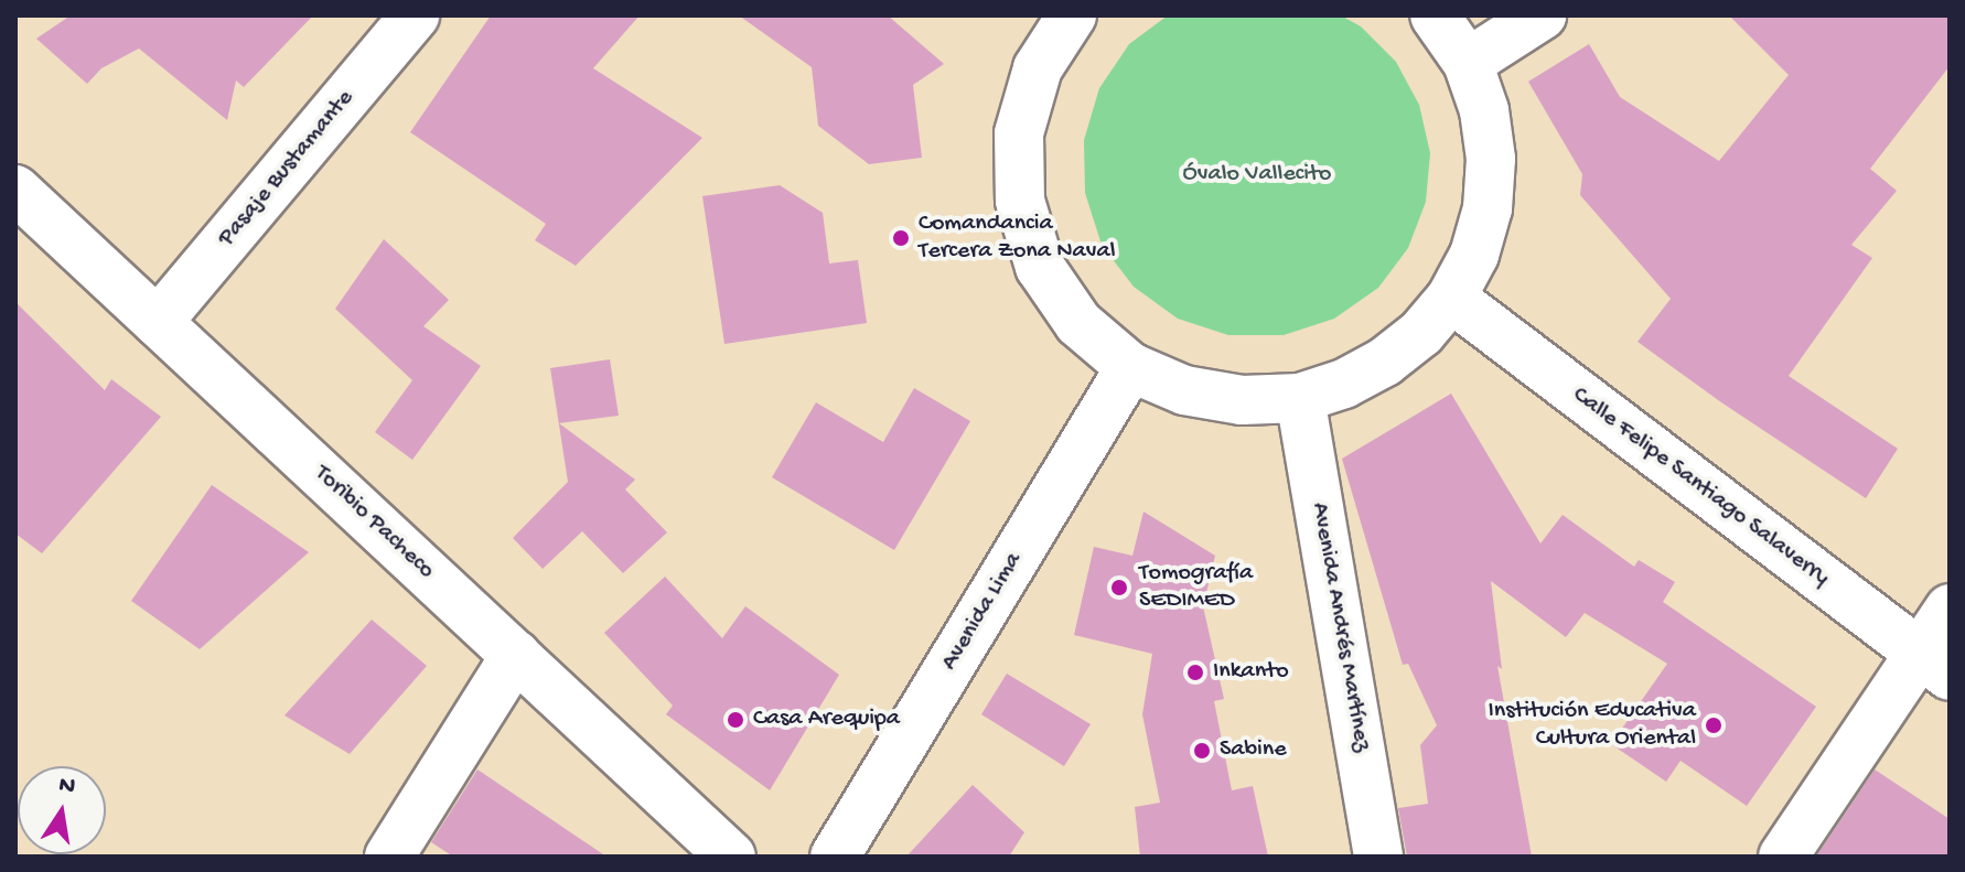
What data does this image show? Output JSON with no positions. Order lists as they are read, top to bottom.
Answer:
{
  "streets": {
    "street": [
      "Pasaje Bustamante",
      "Calle Felipe Santiago Salaverry",
      "Toribio Pacheco",
      "Avenida Lima",
      "Avenida Andrés Martínez"
    ]
  },
  "crossings": [
    ["Pasaje Bustamante", "Toribio Pacheco"]
  ],
  "parks": ["Óvalo Vallecito"],
  "places": [
    "Comandancia Tercera Zona Naval",
    "Tomografía SEDIMED",
    "Inkanto",
    "Casa Arequipa",
    "Institución Educativa Cultura Oriental",
    "Sabine"
  ],
  "north": "top"
}
